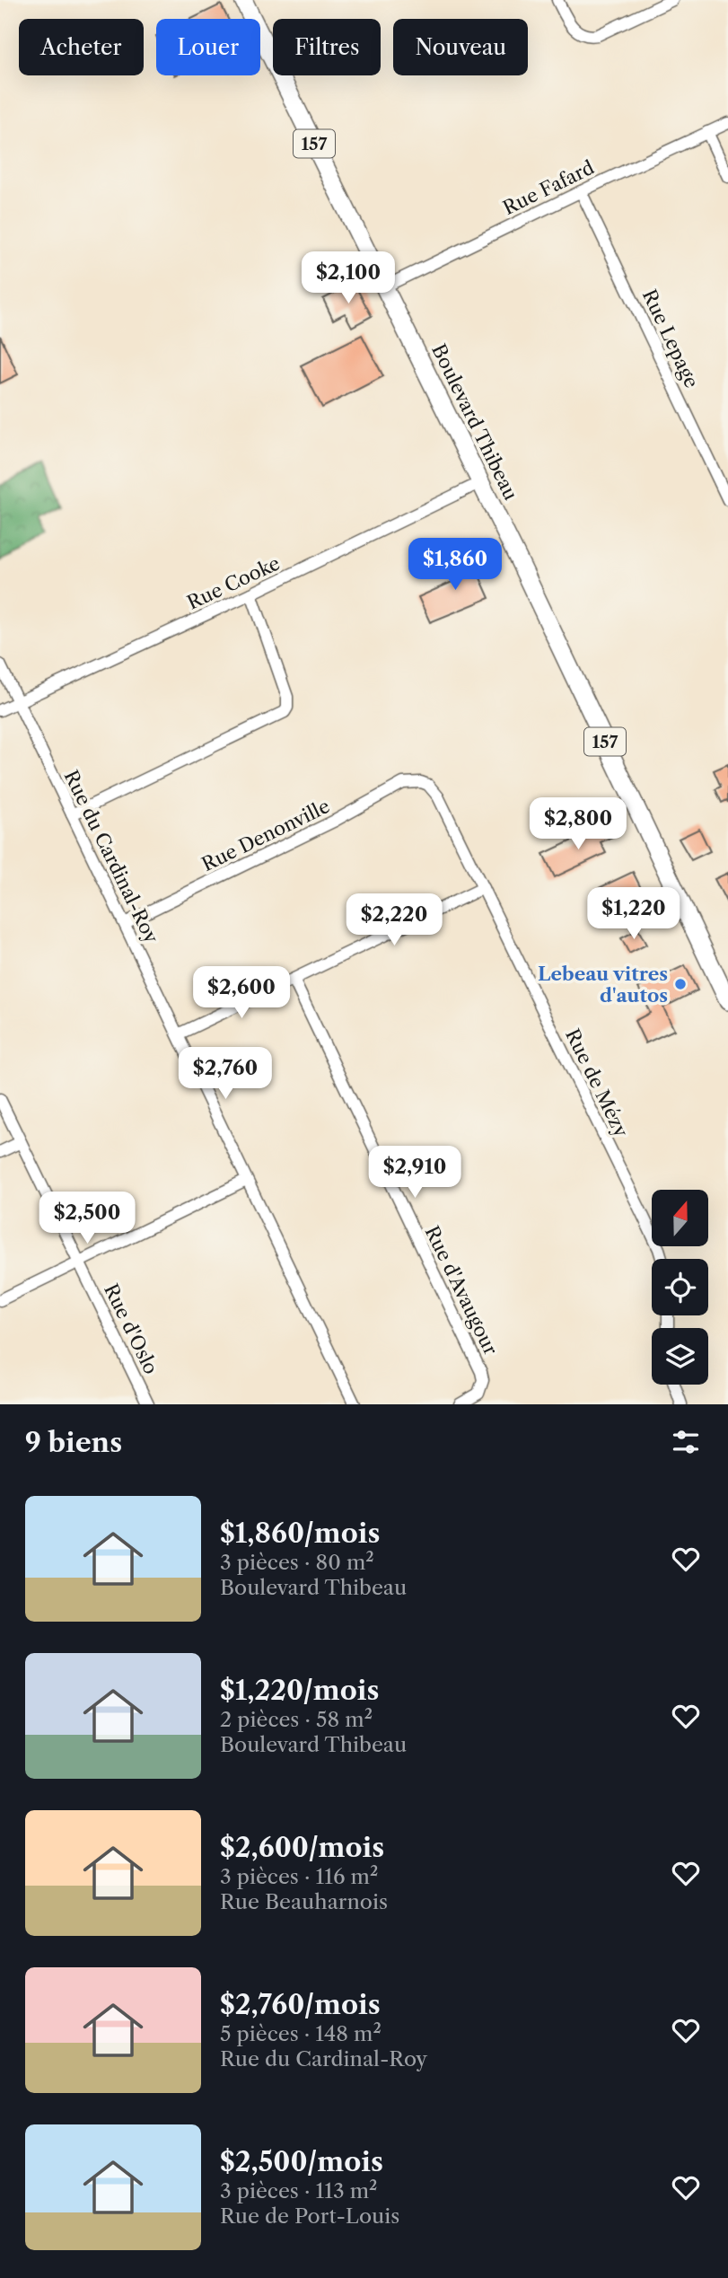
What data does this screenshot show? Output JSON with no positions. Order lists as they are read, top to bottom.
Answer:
{
  "streets": {
    "main road": ["157", "Boulevard Thibeau"],
    "street": [
      "Rue Fafard",
      "Rue Lepage",
      "Rue Cooke",
      "Rue Denonville",
      "Rue du Cardinal-Roy",
      "Rue de Mézy",
      "Rue d'Avaugour",
      "Rue d'Oslo"
    ]
  },
  "crossings": [
    ["Rue Fafard", "Rue Lepage"],
    ["Rue Fafard", "Boulevard Thibeau"],
    ["Boulevard Thibeau", "Rue Cooke"],
    ["Rue Cooke", "Rue du Cardinal-Roy"],
    ["Rue Denonville", "Rue du Cardinal-Roy"],
    ["Rue Denonville", "Rue de Mézy"]
  ],
  "places": ["Lebeau vitres d'autos"],
  "north": "top",
  "page": {
    "chip": [
      "Acheter",
      "Louer",
      "Filtres",
      "Nouveau"
    ],
    "price": [
      "$2,100",
      "$1,860",
      "$2,800",
      "$1,220",
      "$2,220",
      "$2,600",
      "$2,760",
      "$2,910",
      "$2,500"
    ],
    "heading": "9 biens",
    "list": [
      {
        "name": "$1,860/mois",
        "note": "3 pièces · 80 m² · Boulevard Thibeau"
      },
      {
        "name": "$1,220/mois",
        "note": "2 pièces · 58 m² · Boulevard Thibeau"
      },
      {
        "name": "$2,600/mois",
        "note": "3 pièces · 116 m² · Rue Beauharnois"
      },
      {
        "name": "$2,760/mois",
        "note": "5 pièces · 148 m² · Rue du Cardinal-Roy"
      },
      {
        "name": "$2,500/mois",
        "note": "3 pièces · 113 m² · Rue de Port-Louis"
      }
    ]
  }
}
